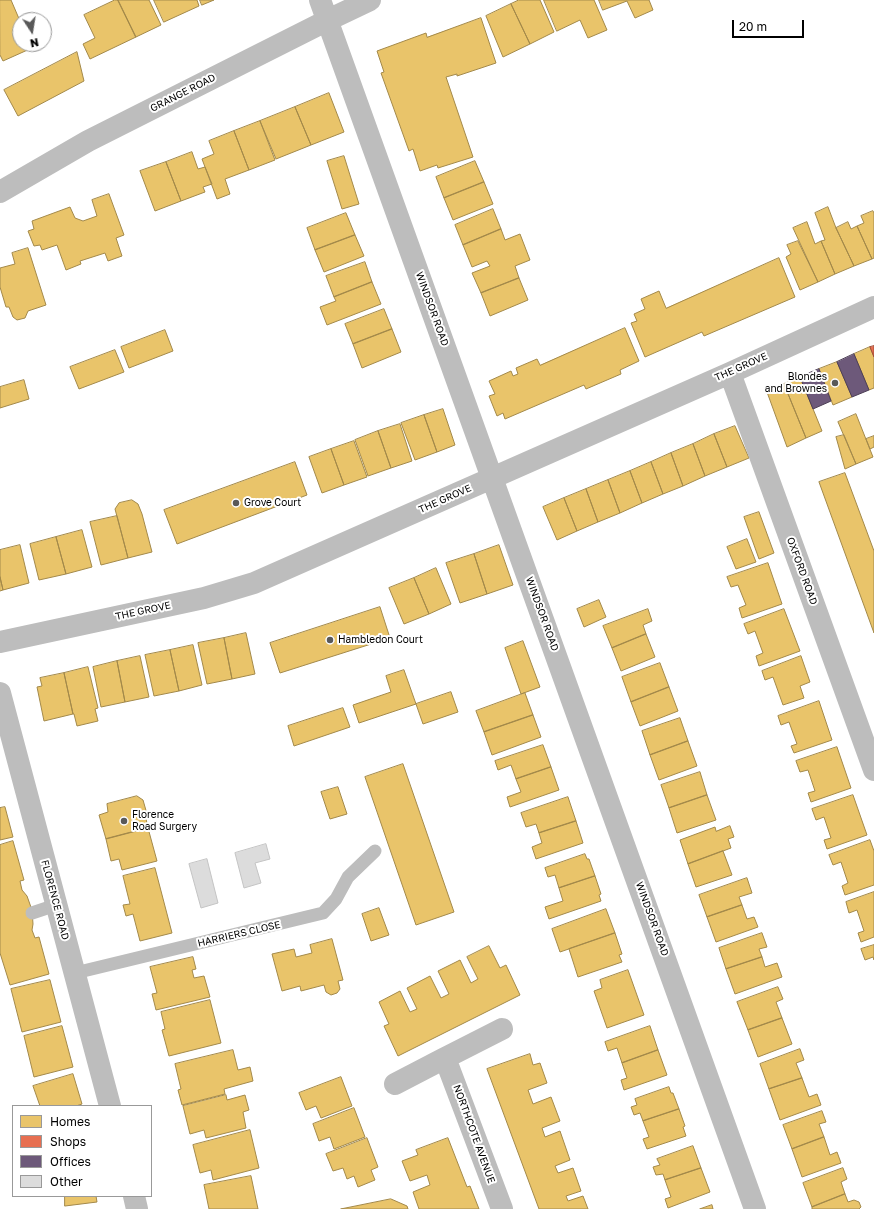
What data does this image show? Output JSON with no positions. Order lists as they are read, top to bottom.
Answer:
{
  "streets": {
    "street": [
      "GRANGE ROAD",
      "WINDSOR ROAD",
      "THE GROVE",
      "OXFORD ROAD",
      "FLORENCE ROAD",
      "NORTHCOTE AVENUE"
    ],
    "lane": ["HARRIERS CLOSE"]
  },
  "crossings": [
    ["GRANGE ROAD", "WINDSOR ROAD"],
    ["WINDSOR ROAD", "THE GROVE"],
    ["THE GROVE", "OXFORD ROAD"],
    ["FLORENCE ROAD", "HARRIERS CLOSE"]
  ],
  "places": [
    "Blondes and Brownes",
    "Grove Court",
    "Hambledon Court",
    "Florence Road Surgery"
  ],
  "legend": [
    "Homes",
    "Shops",
    "Offices",
    "Other"
  ],
  "scale_bar": "20 m",
  "north": "bottom"
}
